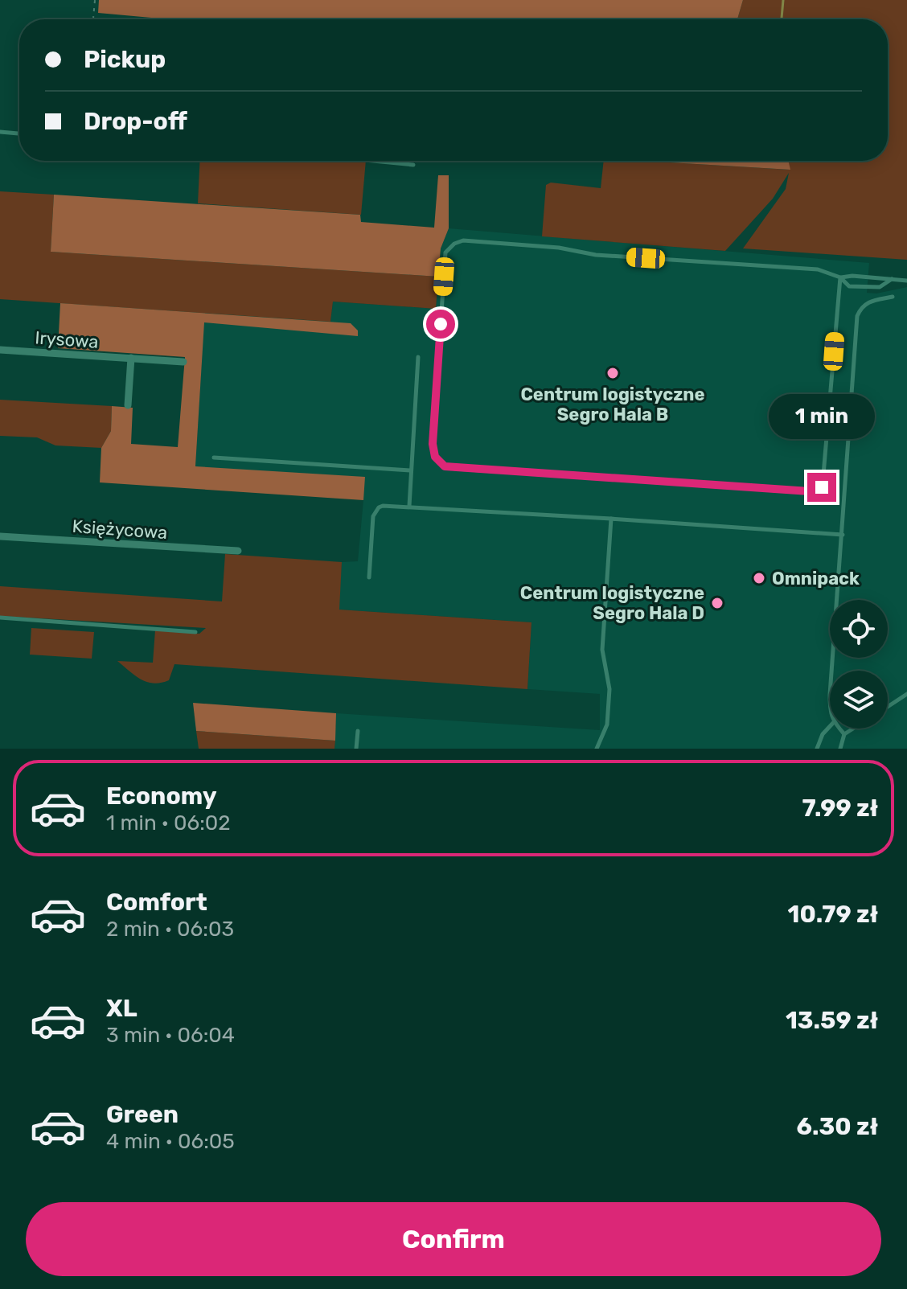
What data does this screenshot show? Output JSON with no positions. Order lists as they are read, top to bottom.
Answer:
{
  "streets": {
    "street": ["Irysowa", "Księżycowa"]
  },
  "places": ["Centrum logistyczne Segro Hala B", "Omnipack", "Centrum logistyczne Segro Hala D"],
  "page": {
    "banner": ["Pickup", "Drop-off"],
    "bubble": "1 min",
    "list": [
      {
        "name": "Economy",
        "note": "1 min · 06:02",
        "value": "7.99 zł"
      },
      {
        "name": "Comfort",
        "note": "2 min · 06:03",
        "value": "10.79 zł"
      },
      {
        "name": "XL",
        "note": "3 min · 06:04",
        "value": "13.59 zł"
      },
      {
        "name": "Green",
        "note": "4 min · 06:05",
        "value": "6.30 zł"
      }
    ],
    "buttons": "Confirm"
  }
}
